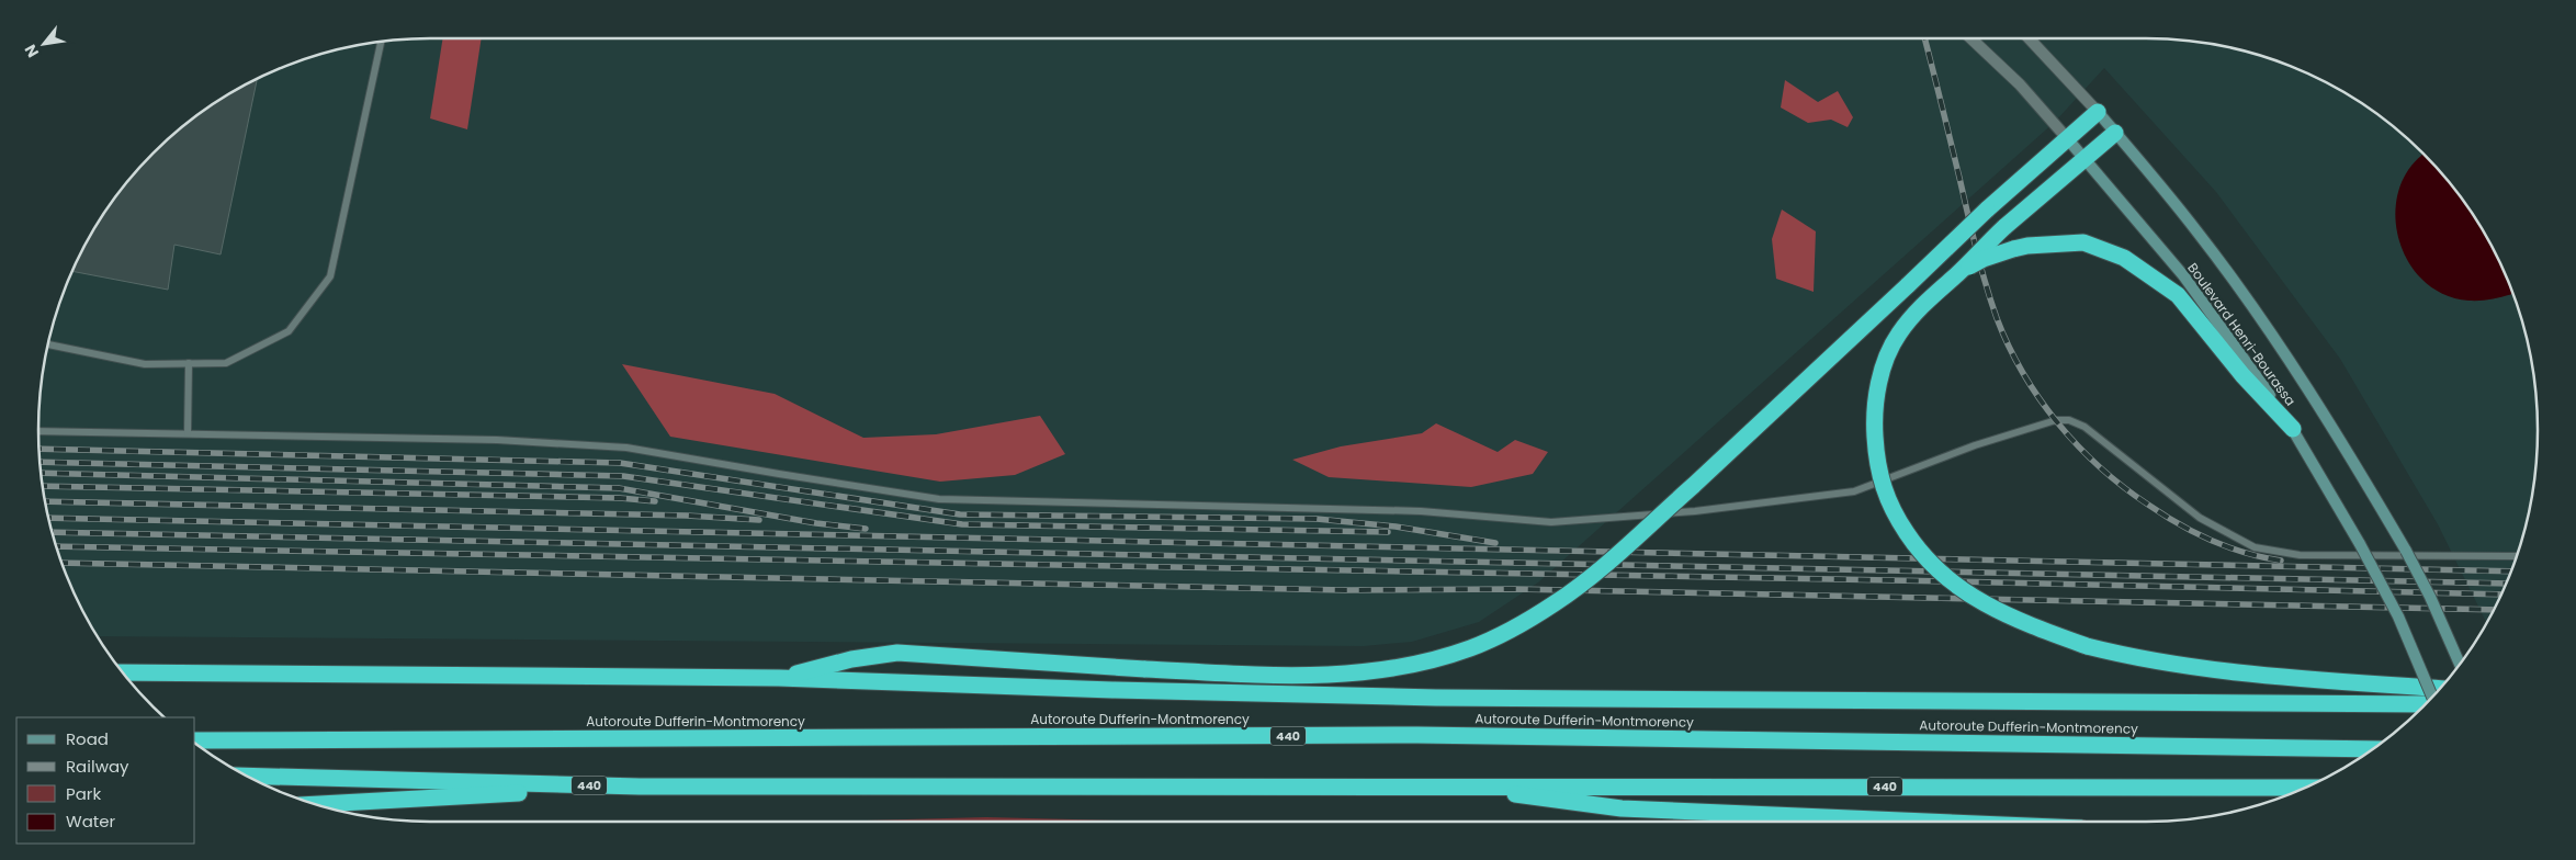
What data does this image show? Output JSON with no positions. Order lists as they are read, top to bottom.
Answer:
{
  "streets": {
    "highway": ["Autoroute Dufferin-Montmorency", "440"],
    "main road": ["Boulevard Henri-Bourassa"]
  },
  "legend": [
    "Road",
    "Railway",
    "Park",
    "Water"
  ],
  "north": "bottom left"
}
